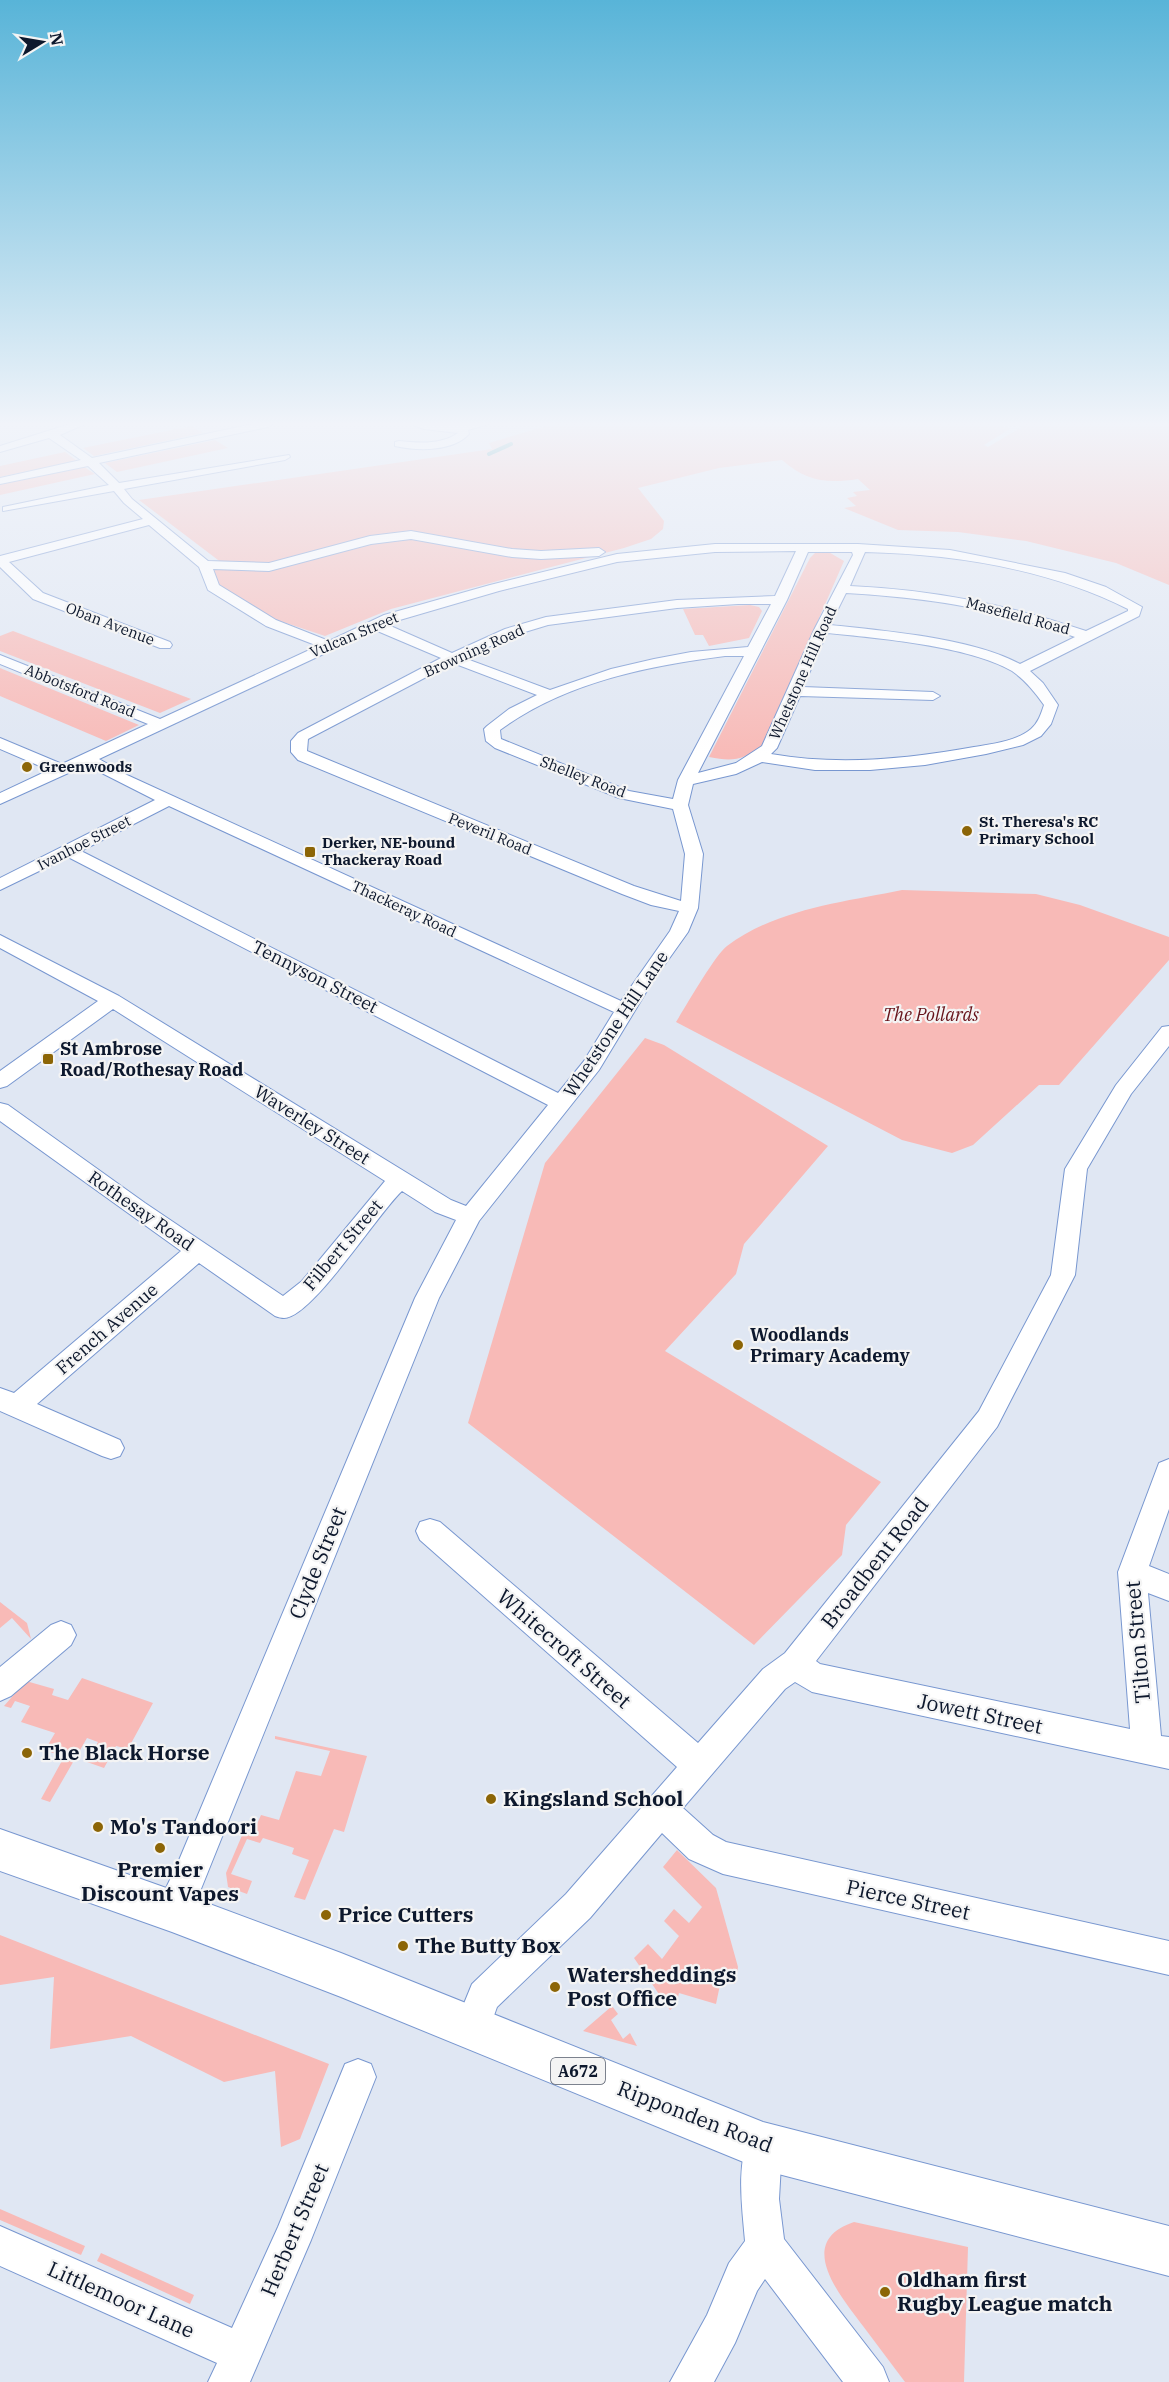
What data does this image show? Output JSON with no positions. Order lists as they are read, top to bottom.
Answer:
{
  "streets": {
    "main road": ["A672", "Ripponden Road"],
    "street": [
      "Masefield Road",
      "Oban Avenue",
      "Vulcan Street",
      "Browning Road",
      "Whetstone Hill Road",
      "Abbotsford Road",
      "Shelley Road",
      "Peveril Road",
      "Ivanhoe Street",
      "Thackeray Road",
      "Tennyson Street",
      "Whetstone Hill Lane",
      "Waverley Street",
      "Rothesay Road",
      "Filbert Street",
      "French Avenue",
      "Clyde Street",
      "Broadbent Road",
      "Tilton Street",
      "Whitecroft Street",
      "Jowett Street",
      "Pierce Street",
      "Herbert Street",
      "Littlemoor Lane"
    ]
  },
  "crossings": [
    ["Masefield Road", "Vulcan Street"],
    ["Masefield Road", "Whetstone Hill Road"],
    ["Vulcan Street", "Whetstone Hill Road"],
    ["Vulcan Street", "Abbotsford Road"],
    ["Vulcan Street", "Thackeray Road"],
    ["Browning Road", "Peveril Road"],
    ["Shelley Road", "Whetstone Hill Lane"],
    ["Peveril Road", "Whetstone Hill Lane"],
    ["Ivanhoe Street", "Thackeray Road"],
    ["Ivanhoe Street", "Tennyson Street"],
    ["Thackeray Road", "Whetstone Hill Lane"],
    ["Tennyson Street", "Whetstone Hill Lane"],
    ["Whetstone Hill Lane", "Waverley Street"],
    ["Whetstone Hill Lane", "Clyde Street"],
    ["Waverley Street", "Filbert Street"],
    ["Waverley Street", "Clyde Street"],
    ["Rothesay Road", "Filbert Street"],
    ["Rothesay Road", "French Avenue"],
    ["Clyde Street", "Ripponden Road"],
    ["Broadbent Road", "Whitecroft Street"],
    ["Broadbent Road", "Jowett Street"],
    ["Broadbent Road", "Pierce Street"],
    ["Broadbent Road", "Ripponden Road"],
    ["Tilton Street", "Jowett Street"],
    ["Herbert Street", "Littlemoor Lane"]
  ],
  "parks": ["The Pollards"],
  "places": {
    "other": [
      "Greenwoods",
      "St. Theresa's RC Primary School",
      "Woodlands Primary Academy",
      "The Black Horse",
      "Kingsland School",
      "Mo's Tandoori",
      "Premier Discount Vapes",
      "Price Cutters",
      "The Butty Box",
      "Watersheddings Post Office",
      "Oldham first Rugby League match"
    ],
    "transit": ["Derker, NE-bound Thackeray Road", "St Ambrose Road/Rothesay Road"]
  },
  "north": "right"
}
